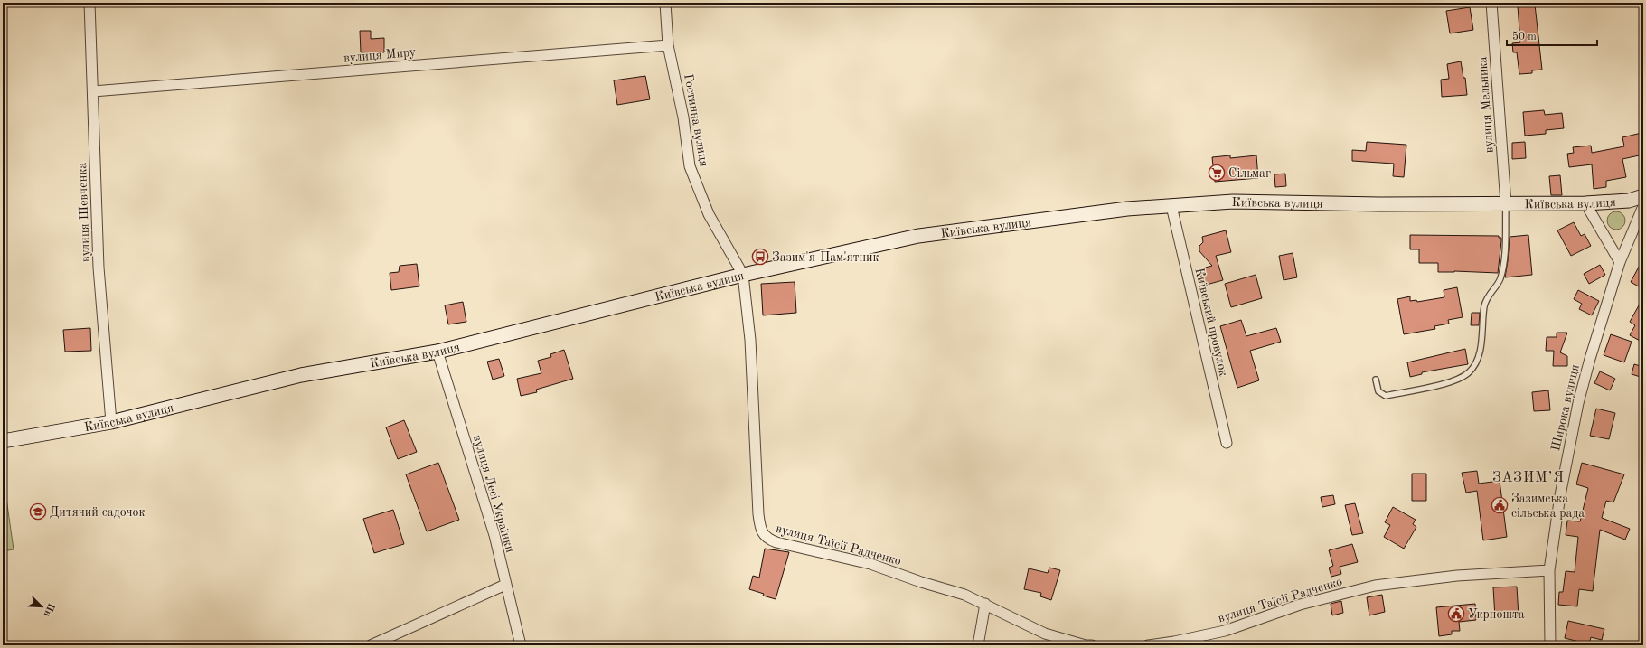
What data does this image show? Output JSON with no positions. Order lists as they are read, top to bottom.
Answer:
{
  "streets": {
    "street": [
      "вулиця Миру",
      "вулиця Мельника",
      "Гостинна вулиця",
      "Київська вулиця",
      "вулиця Шевченка",
      "Київський провулок",
      "Широка вулиця",
      "вулиця Лесі Українки",
      "вулиця Таїсії Радченко"
    ]
  },
  "crossings": [
    ["вулиця Миру", "Гостинна вулиця"],
    ["вулиця Миру", "вулиця Шевченка"],
    ["вулиця Мельника", "Київська вулиця"],
    ["Гостинна вулиця", "Київська вулиця"],
    ["Гостинна вулиця", "вулиця Таїсії Радченко"],
    ["Київська вулиця", "вулиця Шевченка"],
    ["Київська вулиця", "Київський провулок"],
    ["Київська вулиця", "вулиця Лесі Українки"],
    ["Київська вулиця", "вулиця Таїсії Радченко"],
    ["Широка вулиця", "вулиця Таїсії Радченко"]
  ],
  "districts": ["ЗАЗИМ’Я"],
  "places": {
    "supermarket": ["Сільмаг"],
    "bus stop": ["Зазим'я-Пам'ятник"],
    "public building": ["Зазимська сільська рада", "Укрпошта"],
    "school or university": ["Дитячий садочок"]
  },
  "scale_bar": "50 m",
  "north": "bottom right"
}
